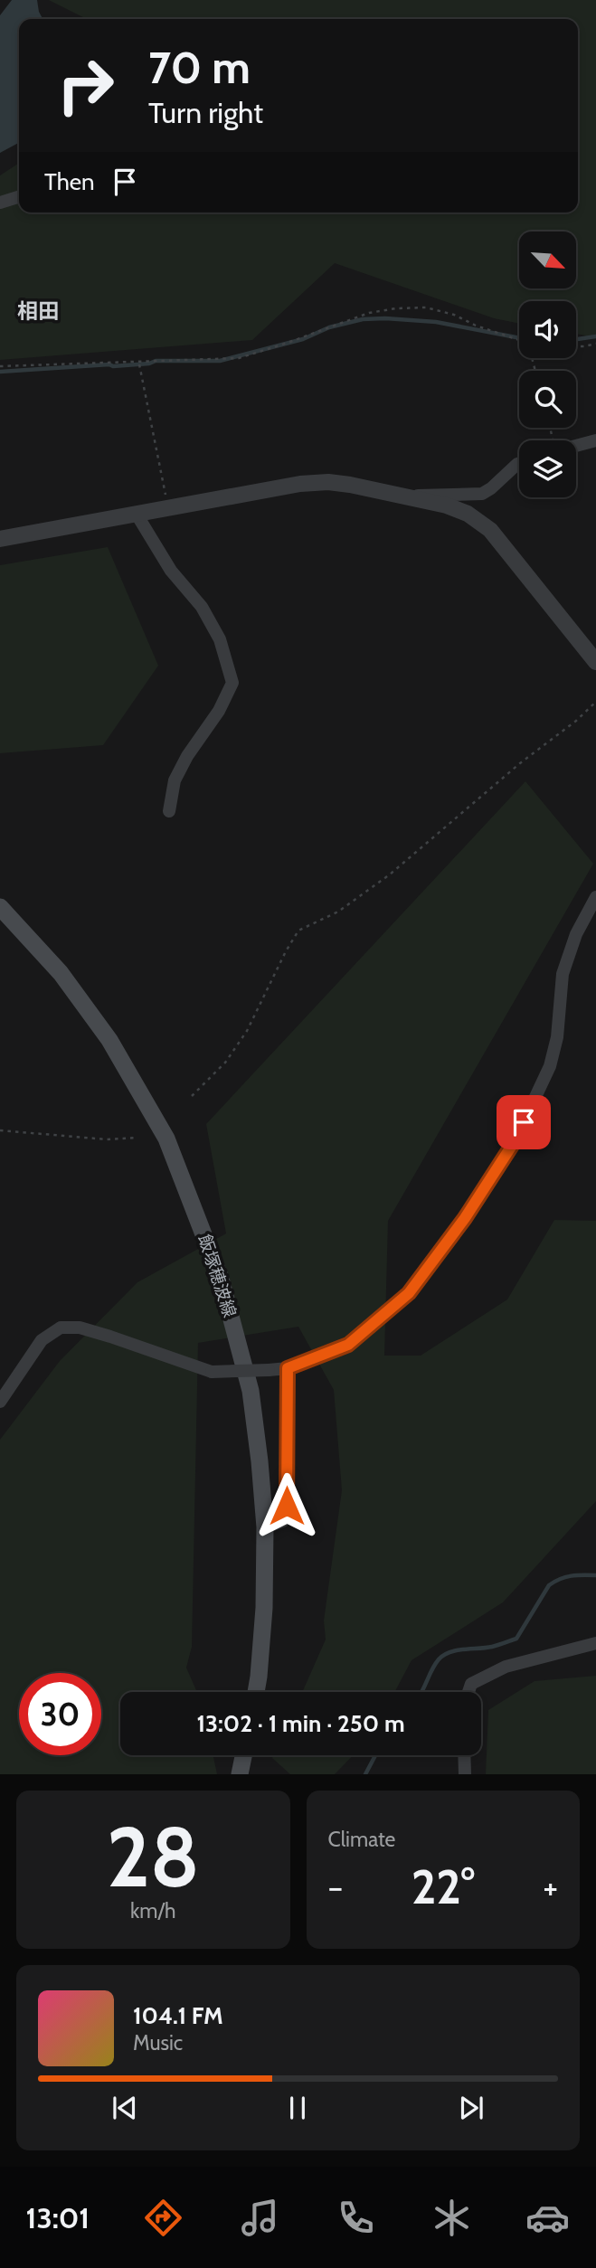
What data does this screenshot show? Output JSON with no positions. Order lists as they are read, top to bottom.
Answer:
{
  "streets": {
    "main road": ["飯塚穂波線"]
  },
  "districts": ["相田"],
  "north": "bottom right",
  "page": {
    "turn": ["70 m", "Turn right"],
    "then": "Then",
    "limit": "30",
    "trip": "13:02 · 1 min · 250 m",
    "tile": [
      ["28", "km/h"],
      "Climate"
    ],
    "heat": ["−", "22°", "+"],
    "song": ["104.1 FM", "Music"],
    "tabs": "13:01"
  }
}
